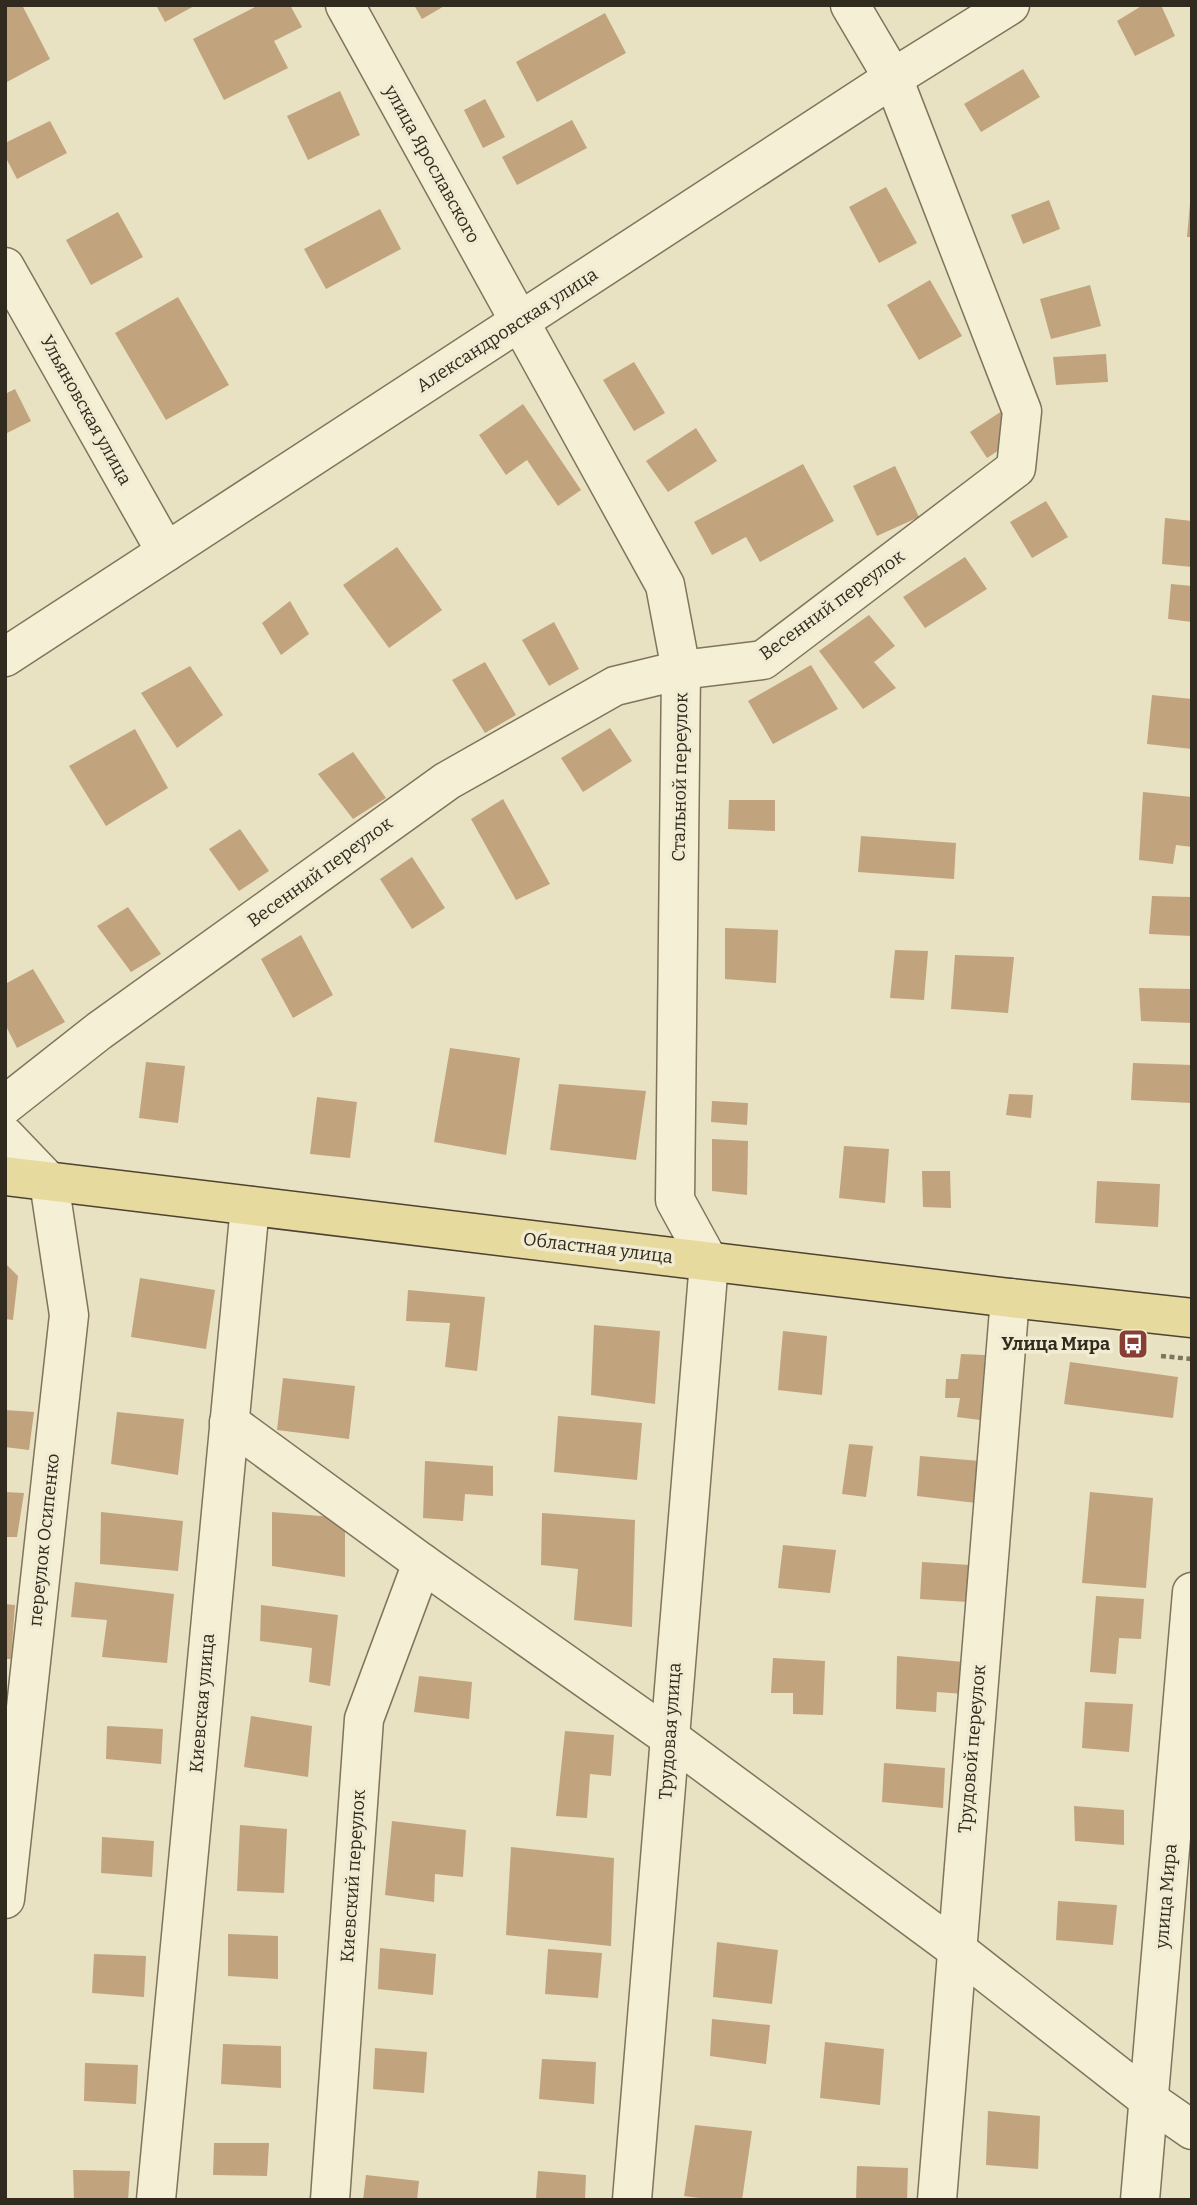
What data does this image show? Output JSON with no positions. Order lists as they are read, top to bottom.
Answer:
{
  "streets": {
    "main road": ["Областная улица"],
    "street": [
      "улица Ярославского",
      "Александровская улица",
      "Ульяновская улица",
      "Весенний переулок",
      "Стальной переулок",
      "переулок Осипенко",
      "Киевская улица",
      "Трудовая улица",
      "Трудовой переулок",
      "Киевский переулок",
      "улица Мира"
    ]
  },
  "crossings": [
    ["улица Ярославского", "Александровская улица"],
    ["улица Ярославского", "Стальной переулок"],
    ["Александровская улица", "Ульяновская улица"],
    ["Александровская улица", "Весенний переулок"],
    ["Александровская улица", "Стальной переулок"],
    ["Весенний переулок", "Стальной переулок"],
    ["Стальной переулок", "Областная улица"],
    ["Стальной переулок", "Трудовая улица"],
    ["Областная улица", "переулок Осипенко"],
    ["Областная улица", "Киевская улица"],
    ["Областная улица", "Трудовая улица"],
    ["Областная улица", "Трудовой переулок"]
  ],
  "places": {
    "bus stop": ["Улица Мира"]
  }
}
